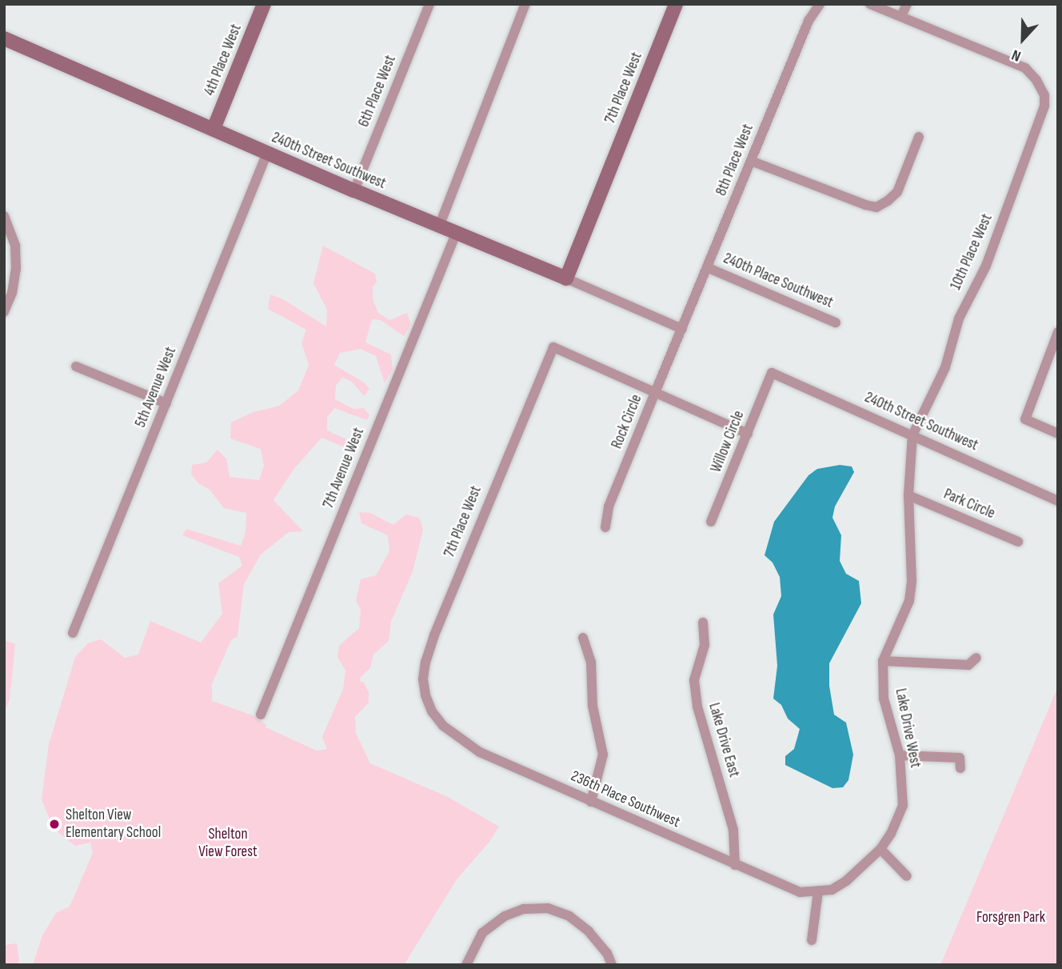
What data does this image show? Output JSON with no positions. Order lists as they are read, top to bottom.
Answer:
{
  "streets": {
    "street": [
      "4th Place West",
      "7th Place West",
      "6th Place West",
      "8th Place West",
      "240th Street Southwest",
      "10th Place West",
      "240th Place Southwest",
      "5th Avenue West",
      "Rock Circle",
      "Willow Circle",
      "7th Avenue West",
      "Park Circle",
      "Lake Drive West",
      "Lake Drive East",
      "236th Place Southwest"
    ]
  },
  "crossings": [
    ["4th Place West", "240th Street Southwest"],
    ["7th Place West", "240th Street Southwest"],
    ["7th Place West", "Rock Circle"],
    ["7th Place West", "236th Place Southwest"],
    ["6th Place West", "240th Street Southwest"],
    ["8th Place West", "240th Street Southwest"],
    ["8th Place West", "240th Place Southwest"],
    ["8th Place West", "Rock Circle"],
    ["240th Street Southwest", "10th Place West"],
    ["240th Street Southwest", "5th Avenue West"],
    ["240th Street Southwest", "Rock Circle"],
    ["240th Street Southwest", "Willow Circle"],
    ["240th Street Southwest", "7th Avenue West"],
    ["240th Street Southwest", "Lake Drive West"],
    ["10th Place West", "Lake Drive West"],
    ["Park Circle", "Lake Drive West"],
    ["Lake Drive West", "236th Place Southwest"],
    ["Lake Drive East", "236th Place Southwest"]
  ],
  "parks": ["Shelton View Forest", "Forsgren Park"],
  "places": ["Shelton View Elementary School"],
  "north": "bottom"
}
